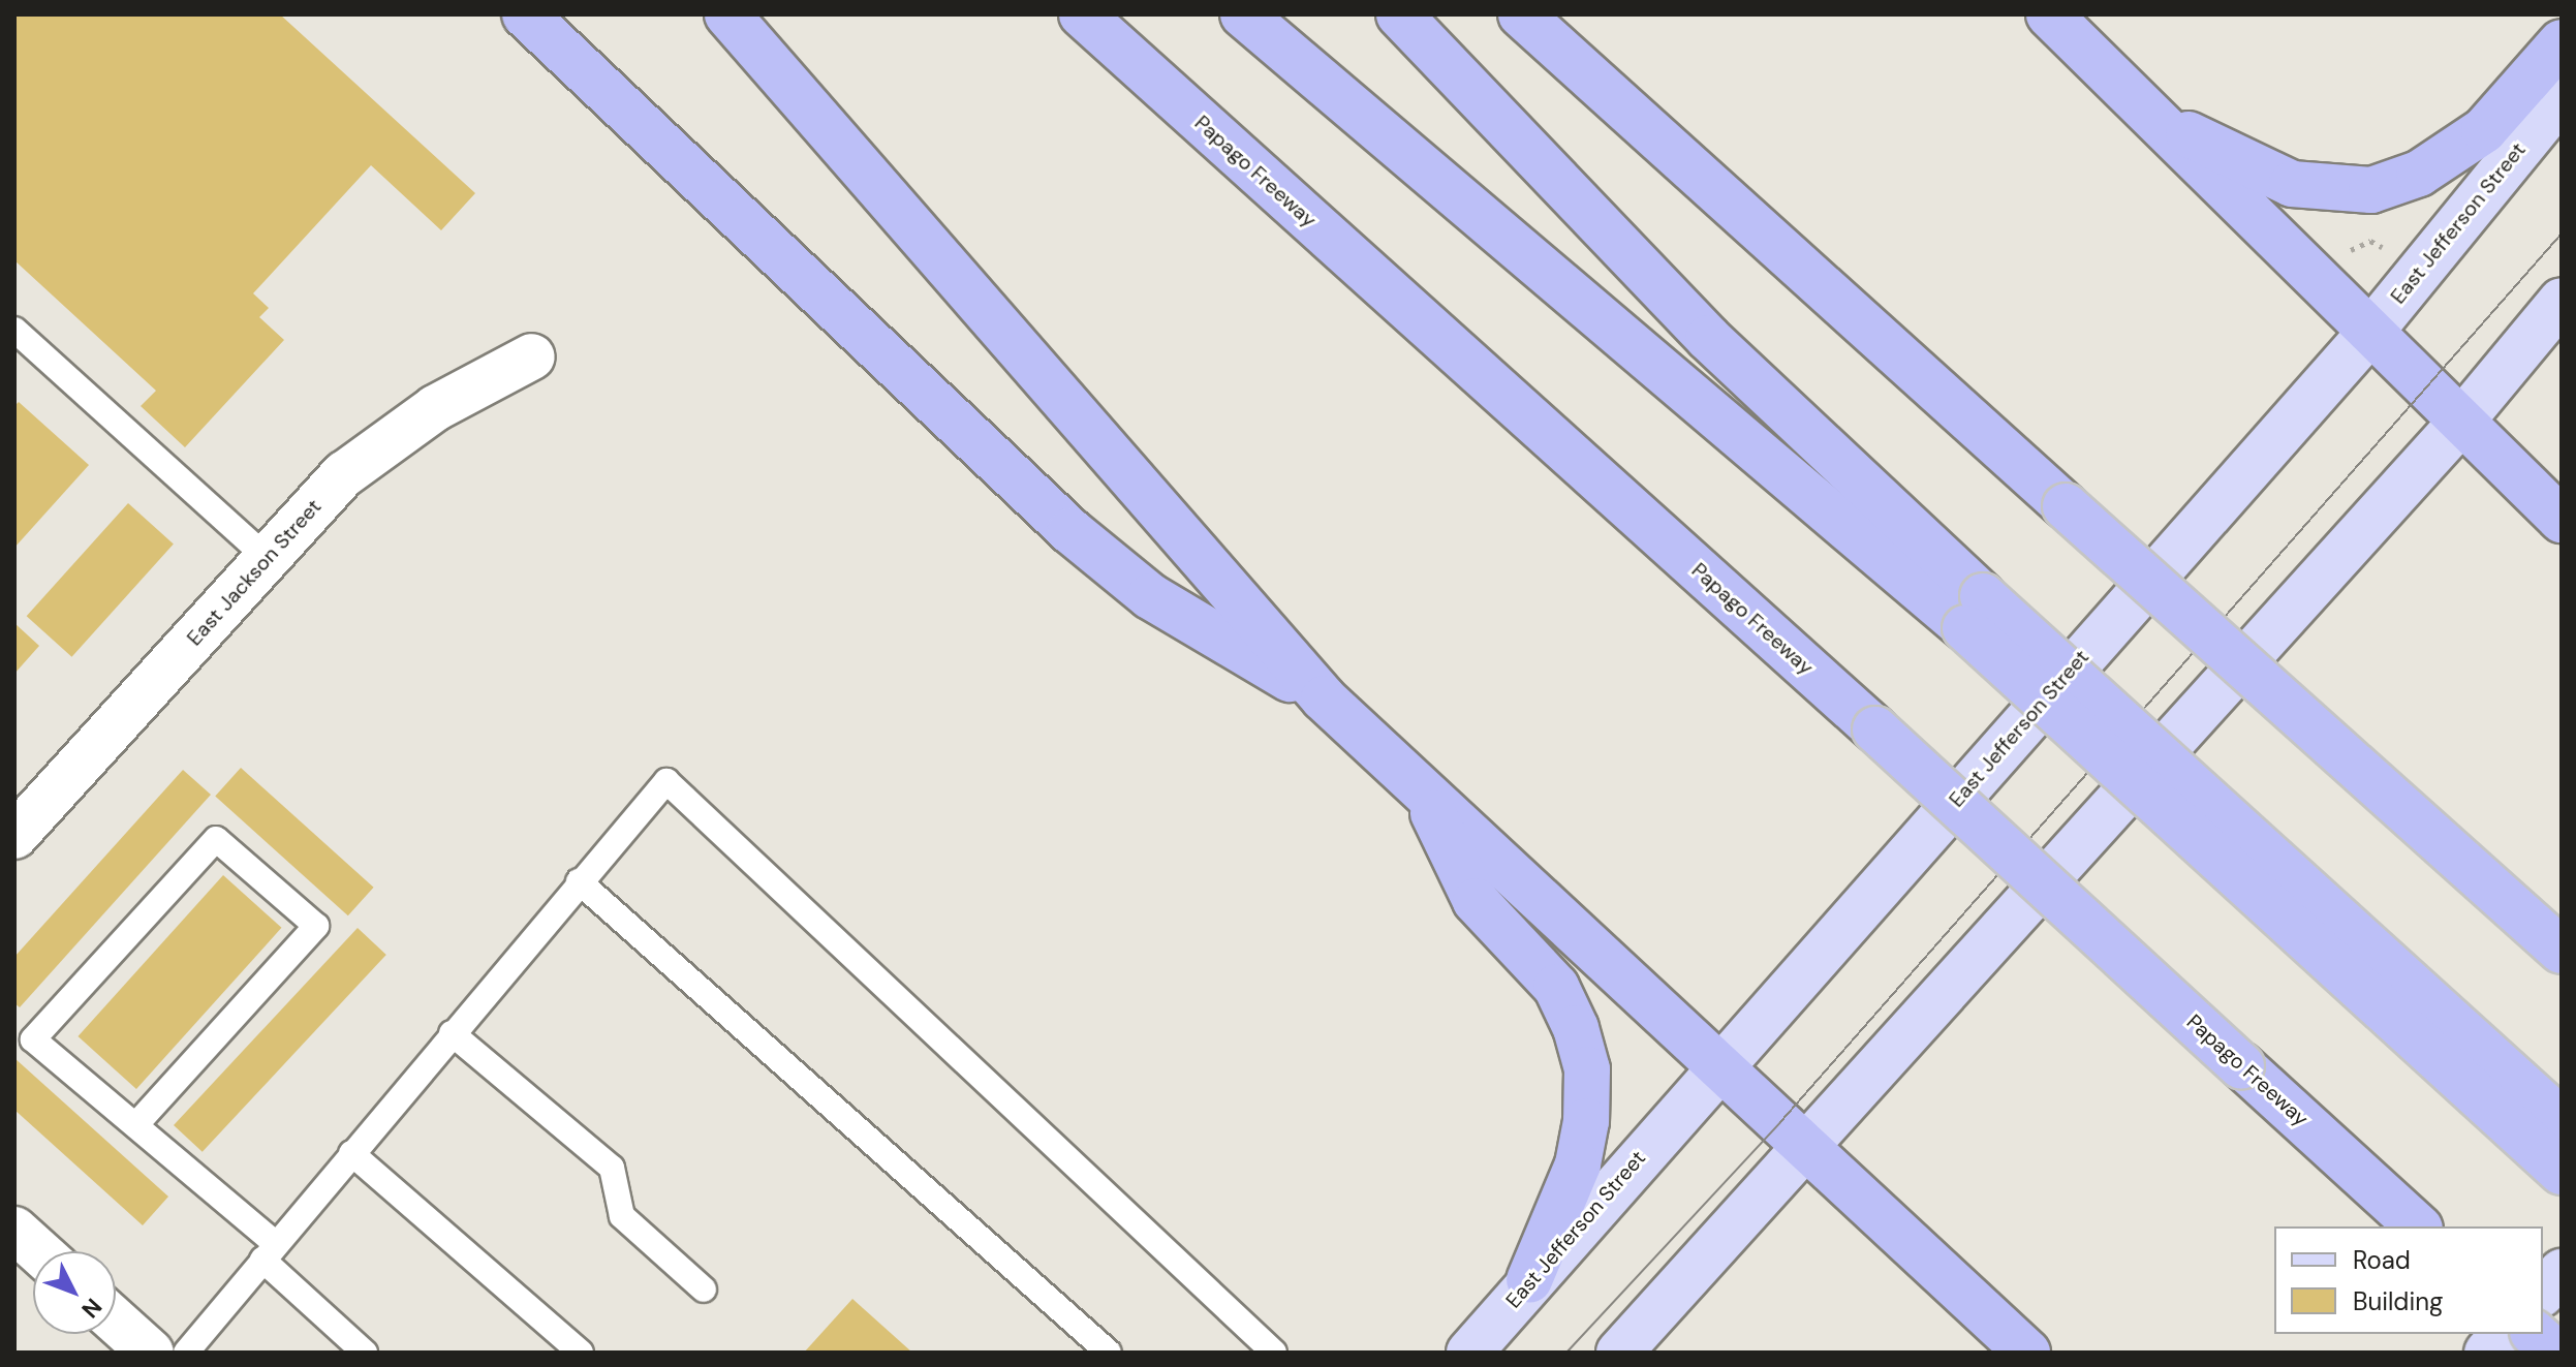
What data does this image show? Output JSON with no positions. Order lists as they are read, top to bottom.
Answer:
{
  "streets": {
    "highway": ["Papago Freeway"],
    "main road": ["East Jefferson Street"],
    "street": ["East Jackson Street"]
  },
  "legend": ["Road", "Building"],
  "north": "bottom right"
}
